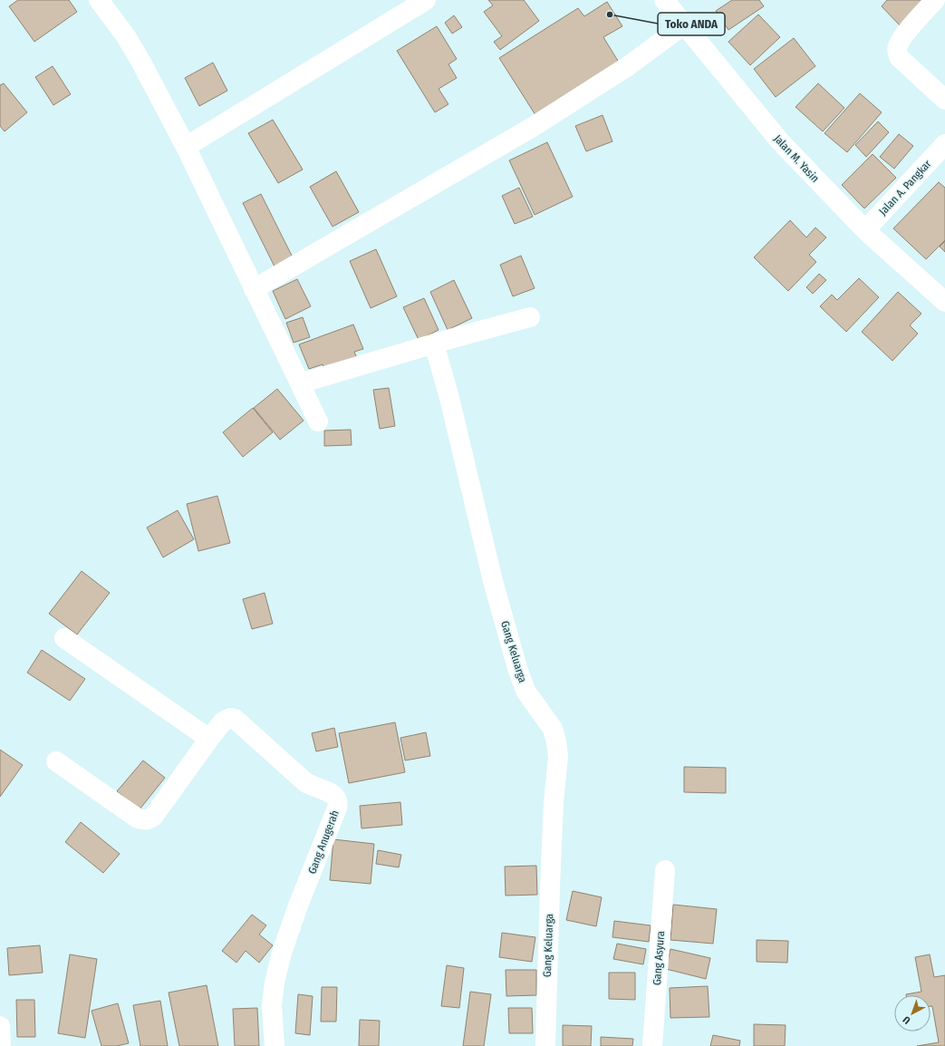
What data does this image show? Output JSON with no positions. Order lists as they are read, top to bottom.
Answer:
{
  "streets": {
    "street": [
      "Jalan M. Yasin",
      "Jalan A. Pangkar",
      "Gang Keluarga",
      "Gang Anugerah",
      "Gang Asyura"
    ]
  },
  "crossings": [
    ["Jalan M. Yasin", "Jalan A. Pangkar"]
  ],
  "places": ["Toko ANDA"],
  "north": "bottom left"
}
